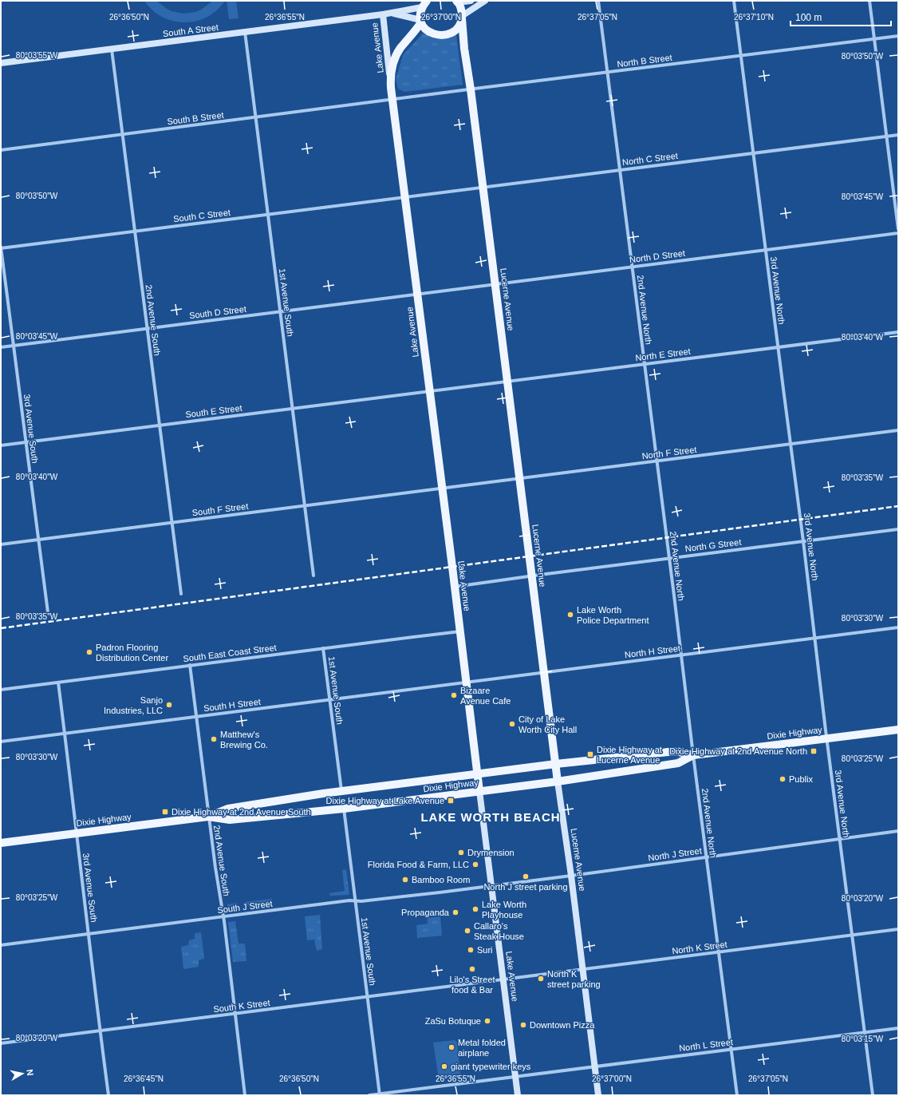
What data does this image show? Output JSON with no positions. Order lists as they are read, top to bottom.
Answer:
{
  "streets": {
    "main road": [
      "South A Street",
      "Lake Avenue",
      "Lucerne Avenue",
      "Dixie Highway"
    ],
    "street": [
      "North B Street",
      "South B Street",
      "North C Street",
      "South C Street",
      "North D Street",
      "3rd Avenue North",
      "1st Avenue South",
      "2nd Avenue North",
      "South D Street",
      "2nd Avenue South",
      "North E Street",
      "South E Street",
      "3rd Avenue South",
      "North F Street",
      "South F Street",
      "North G Street",
      "North H Street",
      "South East Coast Street",
      "South H Street",
      "North J Street",
      "South J Street",
      "North K Street",
      "South K Street",
      "North L Street"
    ]
  },
  "crossings": [
    ["South A Street", "Lake Avenue"],
    ["South A Street", "1st Avenue South"],
    ["South A Street", "2nd Avenue South"],
    ["Lake Avenue", "North B Street"],
    ["Lake Avenue", "South B Street"],
    ["Lake Avenue", "North C Street"],
    ["Lake Avenue", "South C Street"],
    ["Lake Avenue", "North D Street"],
    ["Lake Avenue", "South D Street"],
    ["Lake Avenue", "North E Street"],
    ["Lake Avenue", "South E Street"],
    ["Lake Avenue", "North F Street"],
    ["Lake Avenue", "South F Street"],
    ["Lake Avenue", "North G Street"],
    ["Lake Avenue", "North H Street"],
    ["Lake Avenue", "South East Coast Street"],
    ["Lake Avenue", "South H Street"],
    ["Lake Avenue", "Dixie Highway"],
    ["Lake Avenue", "North J Street"],
    ["Lake Avenue", "South J Street"],
    ["Lake Avenue", "North K Street"],
    ["Lake Avenue", "South K Street"],
    ["Lake Avenue", "North L Street"],
    ["North B Street", "South B Street"],
    ["North B Street", "3rd Avenue North"],
    ["North B Street", "Lucerne Avenue"],
    ["North B Street", "2nd Avenue North"],
    ["South B Street", "1st Avenue South"],
    ["South B Street", "2nd Avenue South"],
    ["North C Street", "South C Street"],
    ["North C Street", "3rd Avenue North"],
    ["North C Street", "Lucerne Avenue"],
    ["North C Street", "2nd Avenue North"],
    ["South C Street", "1st Avenue South"],
    ["South C Street", "2nd Avenue South"],
    ["South C Street", "3rd Avenue South"],
    ["North D Street", "3rd Avenue North"],
    ["North D Street", "Lucerne Avenue"],
    ["North D Street", "2nd Avenue North"],
    ["North D Street", "South D Street"],
    ["3rd Avenue North", "North E Street"],
    ["3rd Avenue North", "North F Street"],
    ["3rd Avenue North", "North G Street"],
    ["3rd Avenue North", "North H Street"],
    ["3rd Avenue North", "Dixie Highway"],
    ["3rd Avenue North", "North J Street"],
    ["3rd Avenue North", "North K Street"],
    ["3rd Avenue North", "North L Street"],
    ["Lucerne Avenue", "North E Street"],
    ["Lucerne Avenue", "North F Street"],
    ["Lucerne Avenue", "North G Street"],
    ["Lucerne Avenue", "North H Street"],
    ["Lucerne Avenue", "Dixie Highway"],
    ["Lucerne Avenue", "North J Street"],
    ["Lucerne Avenue", "North K Street"],
    ["Lucerne Avenue", "North L Street"],
    ["1st Avenue South", "South D Street"],
    ["1st Avenue South", "South E Street"],
    ["1st Avenue South", "South F Street"],
    ["1st Avenue South", "South East Coast Street"],
    ["1st Avenue South", "South H Street"],
    ["1st Avenue South", "Dixie Highway"],
    ["1st Avenue South", "South J Street"],
    ["1st Avenue South", "South K Street"],
    ["1st Avenue South", "North L Street"],
    ["2nd Avenue North", "North E Street"],
    ["2nd Avenue North", "North F Street"],
    ["2nd Avenue North", "North G Street"],
    ["2nd Avenue North", "North H Street"],
    ["2nd Avenue North", "Dixie Highway"],
    ["2nd Avenue North", "North J Street"],
    ["2nd Avenue North", "North K Street"],
    ["2nd Avenue North", "North L Street"],
    ["South D Street", "2nd Avenue South"],
    ["South D Street", "3rd Avenue South"],
    ["2nd Avenue South", "South E Street"],
    ["2nd Avenue South", "South F Street"],
    ["2nd Avenue South", "South East Coast Street"],
    ["2nd Avenue South", "South H Street"],
    ["2nd Avenue South", "Dixie Highway"],
    ["2nd Avenue South", "South J Street"],
    ["2nd Avenue South", "South K Street"],
    ["North E Street", "South E Street"],
    ["South E Street", "3rd Avenue South"],
    ["3rd Avenue South", "South F Street"],
    ["3rd Avenue South", "South East Coast Street"],
    ["3rd Avenue South", "South H Street"],
    ["3rd Avenue South", "Dixie Highway"],
    ["3rd Avenue South", "South J Street"],
    ["3rd Avenue South", "South K Street"],
    ["North F Street", "South F Street"],
    ["North H Street", "South H Street"],
    ["North J Street", "South J Street"],
    ["North K Street", "South K Street"]
  ],
  "districts": ["LAKE WORTH BEACH"],
  "places": {
    "other": [
      "Lake Worth Police Department",
      "Padron Flooring Distribution Center",
      "Bizaare Avenue Cafe",
      "Sanjo Industries, LLC",
      "City of Lake Worth City Hall",
      "Matthew's Brewing Co.",
      "Publix",
      "Drymension",
      "Florida Food & Farm, LLC",
      "North J street parking",
      "Bamboo Room",
      "Lake Worth Playhouse",
      "Propaganda",
      "Callaro's Steak House",
      "Suri",
      "Lilo's Street food & Bar",
      "North K street parking",
      "ZaSu Botuque",
      "Downtown Pizza",
      "Metal folded airplane",
      "giant typewriter keys"
    ],
    "transit": [
      "Dixie Highway at 2nd Avenue North",
      "Dixie Highway at Lucerne Avenue",
      "Dixie Highway at Lake Avenue",
      "Dixie Highway at 2nd Avenue South"
    ]
  },
  "scale_bar": "100 m",
  "north": "right",
  "coordinates": [
    "26°36'50\"N",
    "26°36'55\"N",
    "26°37'00\"N",
    "26°37'05\"N",
    "26°37'10\"N",
    "80°03'55\"W",
    "80°03'50\"W",
    "80°03'45\"W",
    "80°03'40\"W",
    "80°03'35\"W",
    "80°03'30\"W",
    "80°03'25\"W",
    "80°03'20\"W",
    "80°03'15\"W",
    "26°36'45\"N"
  ]
}
